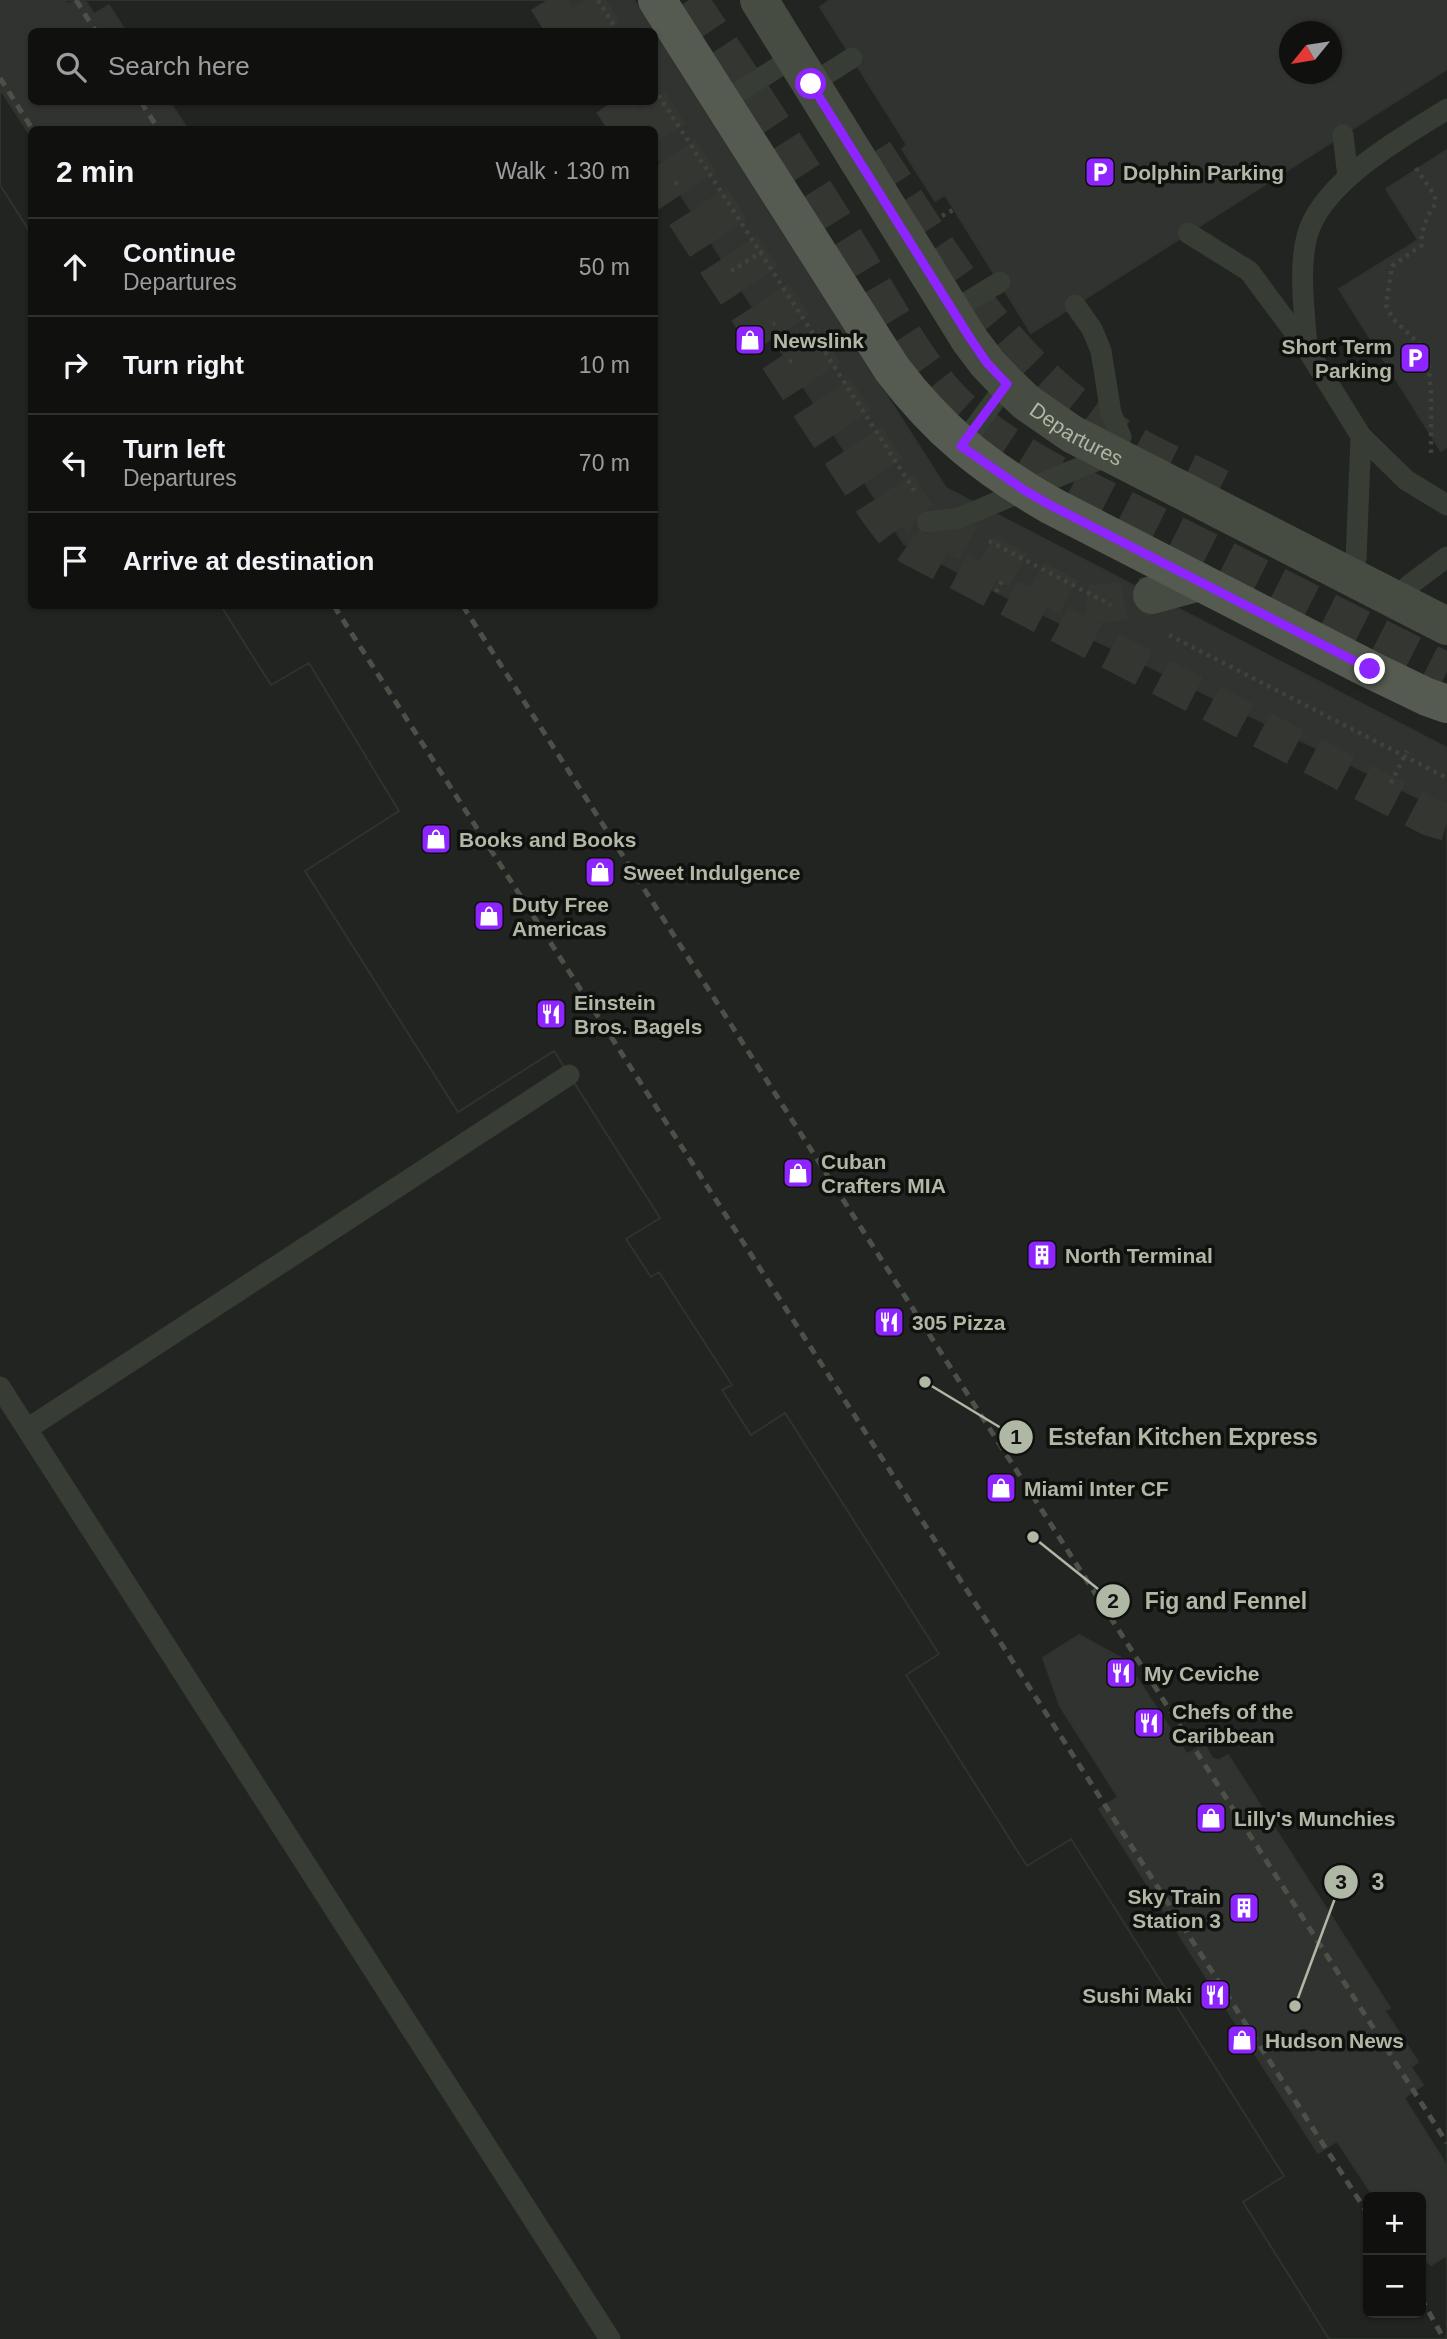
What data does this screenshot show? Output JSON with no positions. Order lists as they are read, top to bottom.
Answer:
{
  "streets": {
    "main road": ["Departures"]
  },
  "places": {
    "parking": ["Dolphin Parking", "Short Term Parking"],
    "shop": [
      "Newslink",
      "Books and Books",
      "Sweet Indulgence",
      "Duty Free Americas",
      "Cuban Crafters MIA",
      "Miami Inter CF",
      "Lilly's Munchies",
      "Hudson News"
    ],
    "restaurant": [
      "Einstein Bros. Bagels",
      "305 Pizza",
      "My Ceviche",
      "Chefs of the Caribbean",
      "Sushi Maki"
    ],
    "building": ["North Terminal", "Sky Train Station 3"],
    "other": ["Estefan Kitchen Express", "Fig and Fennel", "3"]
  },
  "north": "bottom left",
  "page": {
    "search": "Search here",
    "heading": ["2 min", "Walk · 130 m"],
    "list": [
      ["Continue", "Departures", "50 m"],
      ["Turn right", "10 m"],
      ["Turn left", "Departures", "70 m"],
      "Arrive at destination"
    ],
    "map_buttons": ["+", "−"]
  }
}
